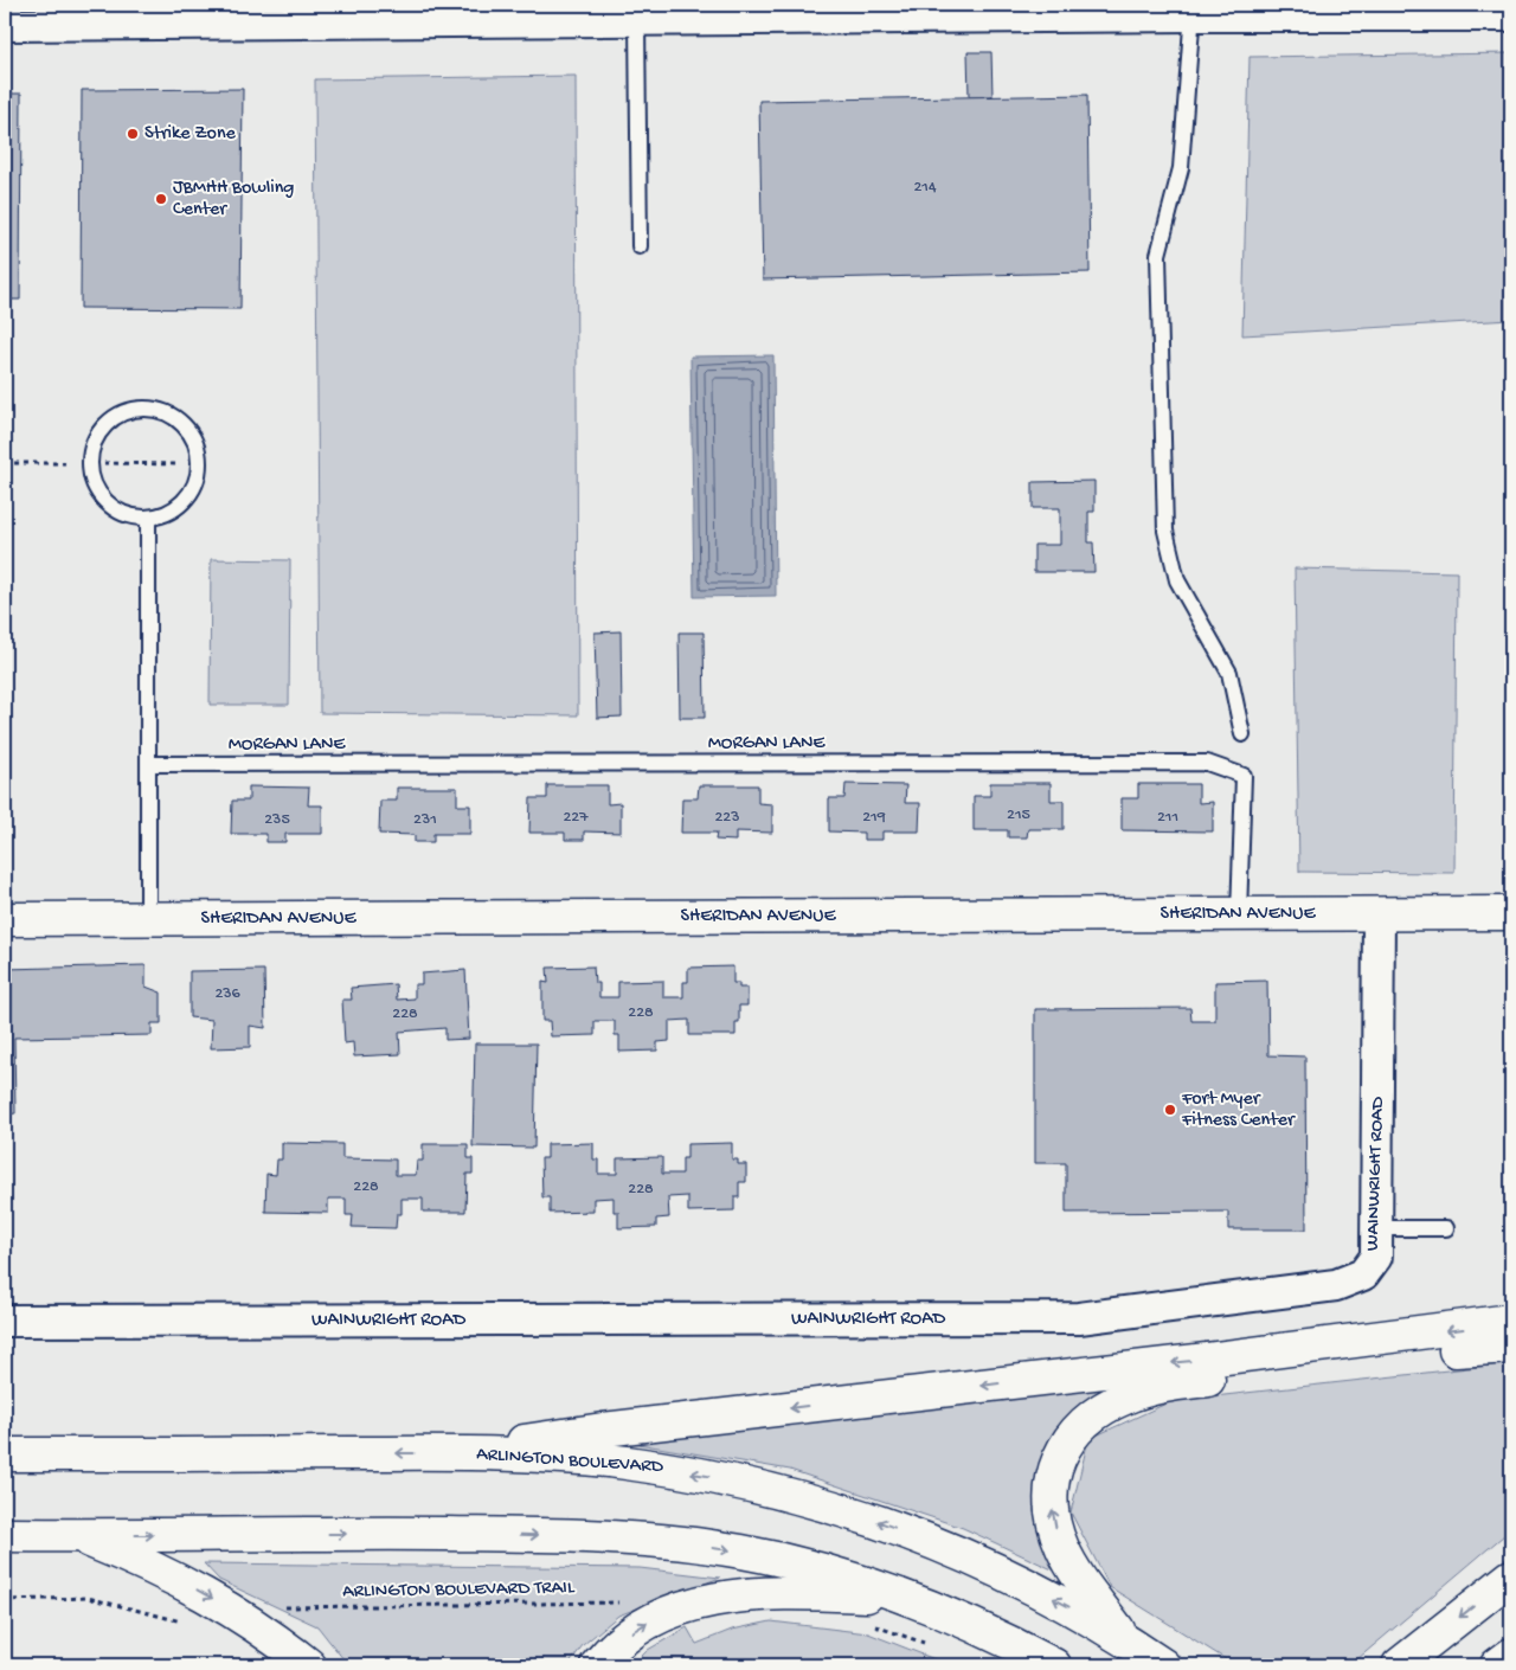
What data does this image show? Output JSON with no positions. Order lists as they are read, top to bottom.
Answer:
{
  "streets": {
    "main road": ["SHERIDAN AVENUE", "ARLINGTON BOULEVARD"],
    "street": ["WAINWRIGHT ROAD"],
    "lane": ["MORGAN LANE"],
    "path": ["ARLINGTON BOULEVARD TRAIL"]
  },
  "crossings": [
    ["MORGAN LANE", "SHERIDAN AVENUE"],
    ["SHERIDAN AVENUE", "WAINWRIGHT ROAD"]
  ],
  "places": ["Strike Zone", "JBMHH Bowling Center", "Fort Myer Fitness Center"],
  "house_numbers": [
    "214",
    "215",
    "227",
    "223",
    "219",
    "211",
    "235",
    "231",
    "236",
    "228",
    "228",
    "228",
    "228"
  ]
}
